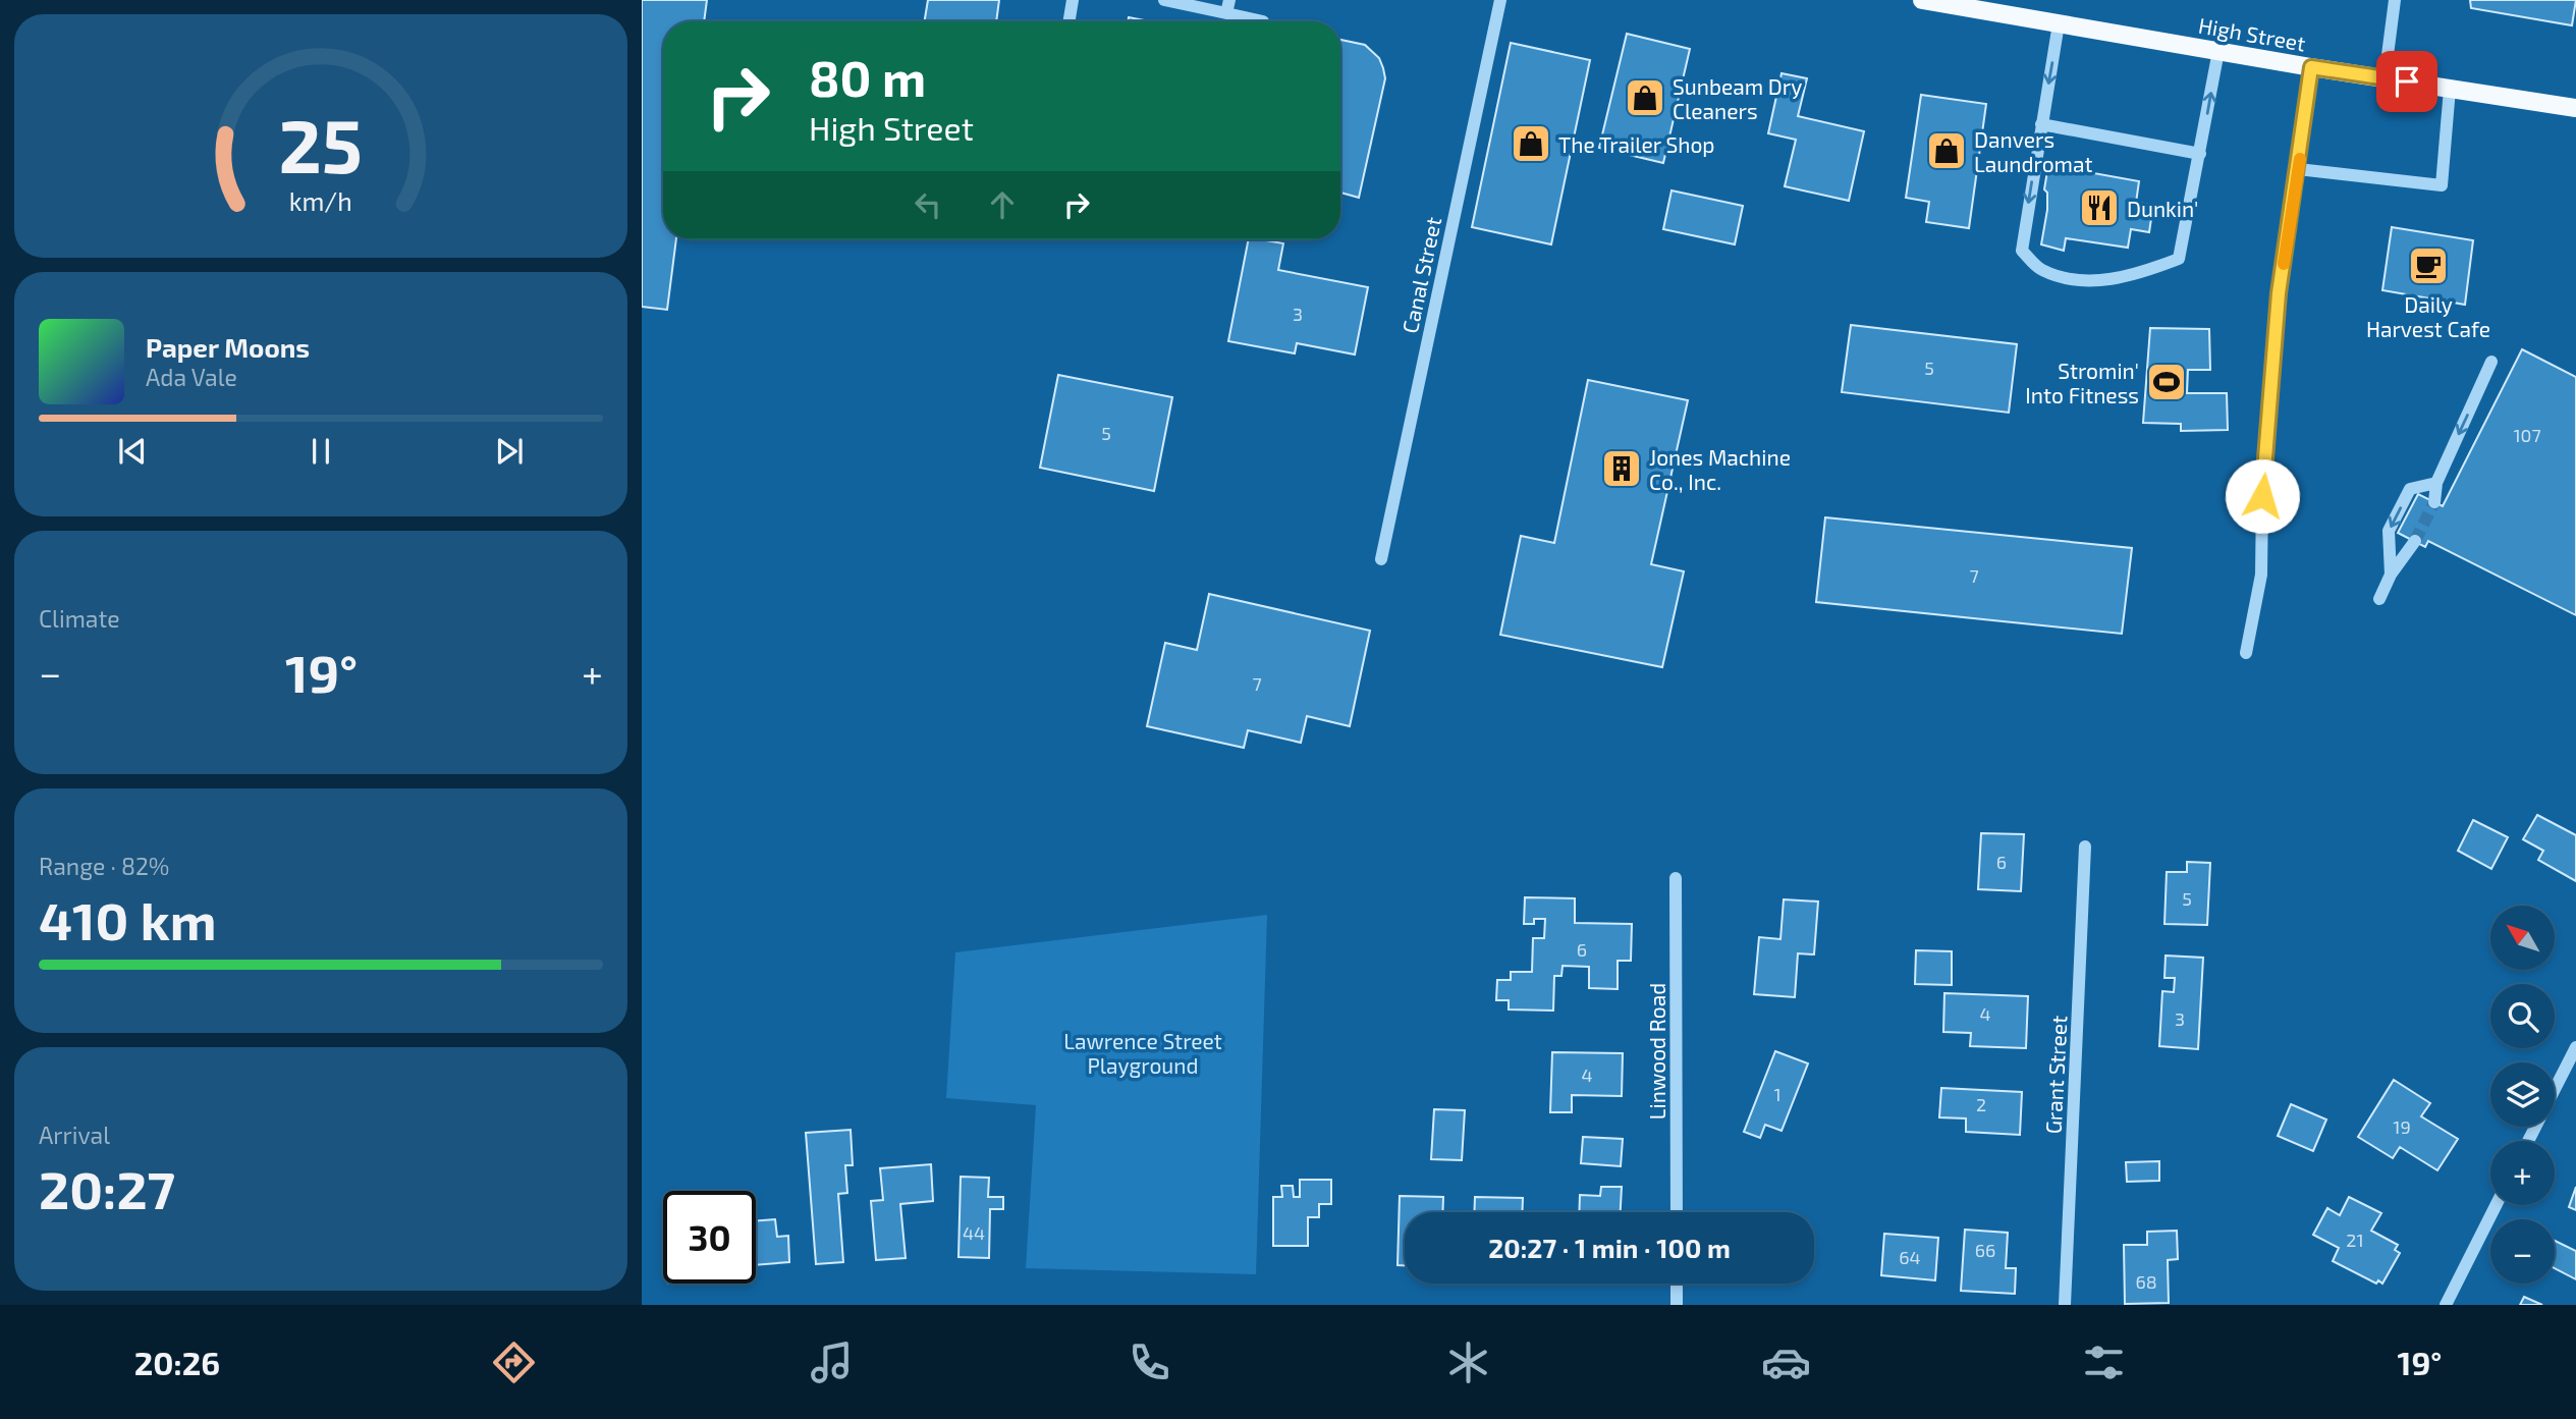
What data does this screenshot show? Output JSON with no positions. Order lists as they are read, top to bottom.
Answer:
{
  "streets": {
    "main road": ["High Street"],
    "street": ["Canal Street", "Linwood Road", "Grant Street"]
  },
  "parks": ["Lawrence Street Playground"],
  "places": {
    "shop": ["Sunbeam Dry Cleaners", "The Trailer Shop", "Danvers Laundromat"],
    "restaurant": ["Dunkin'"],
    "cafe": ["Daily Harvest Cafe"],
    "sports": ["Stromin' Into Fitness"],
    "building": ["Jones Machine Co., Inc."]
  },
  "house_numbers": [
    "3",
    "5",
    "5",
    "107",
    "7",
    "7",
    "6",
    "5",
    "6",
    "4",
    "3",
    "4",
    "1",
    "2",
    "19",
    "44",
    "21",
    "66",
    "64",
    "68"
  ],
  "north": "top left",
  "page": {
    "turn": ["80 m", "High Street"],
    "song": ["Paper Moons", "Ada Vale"],
    "tile": [
      "Climate",
      ["Range · 82%", "410 km"],
      ["Arrival", "20:27"]
    ],
    "heat": ["−", "19°", "+"],
    "map_buttons": ["+", "−"],
    "limit": "30",
    "trip": "20:27 · 1 min · 100 m",
    "tabs": ["20:26", "19°"],
    "gauge": ["25", "km/h"]
  }
}
